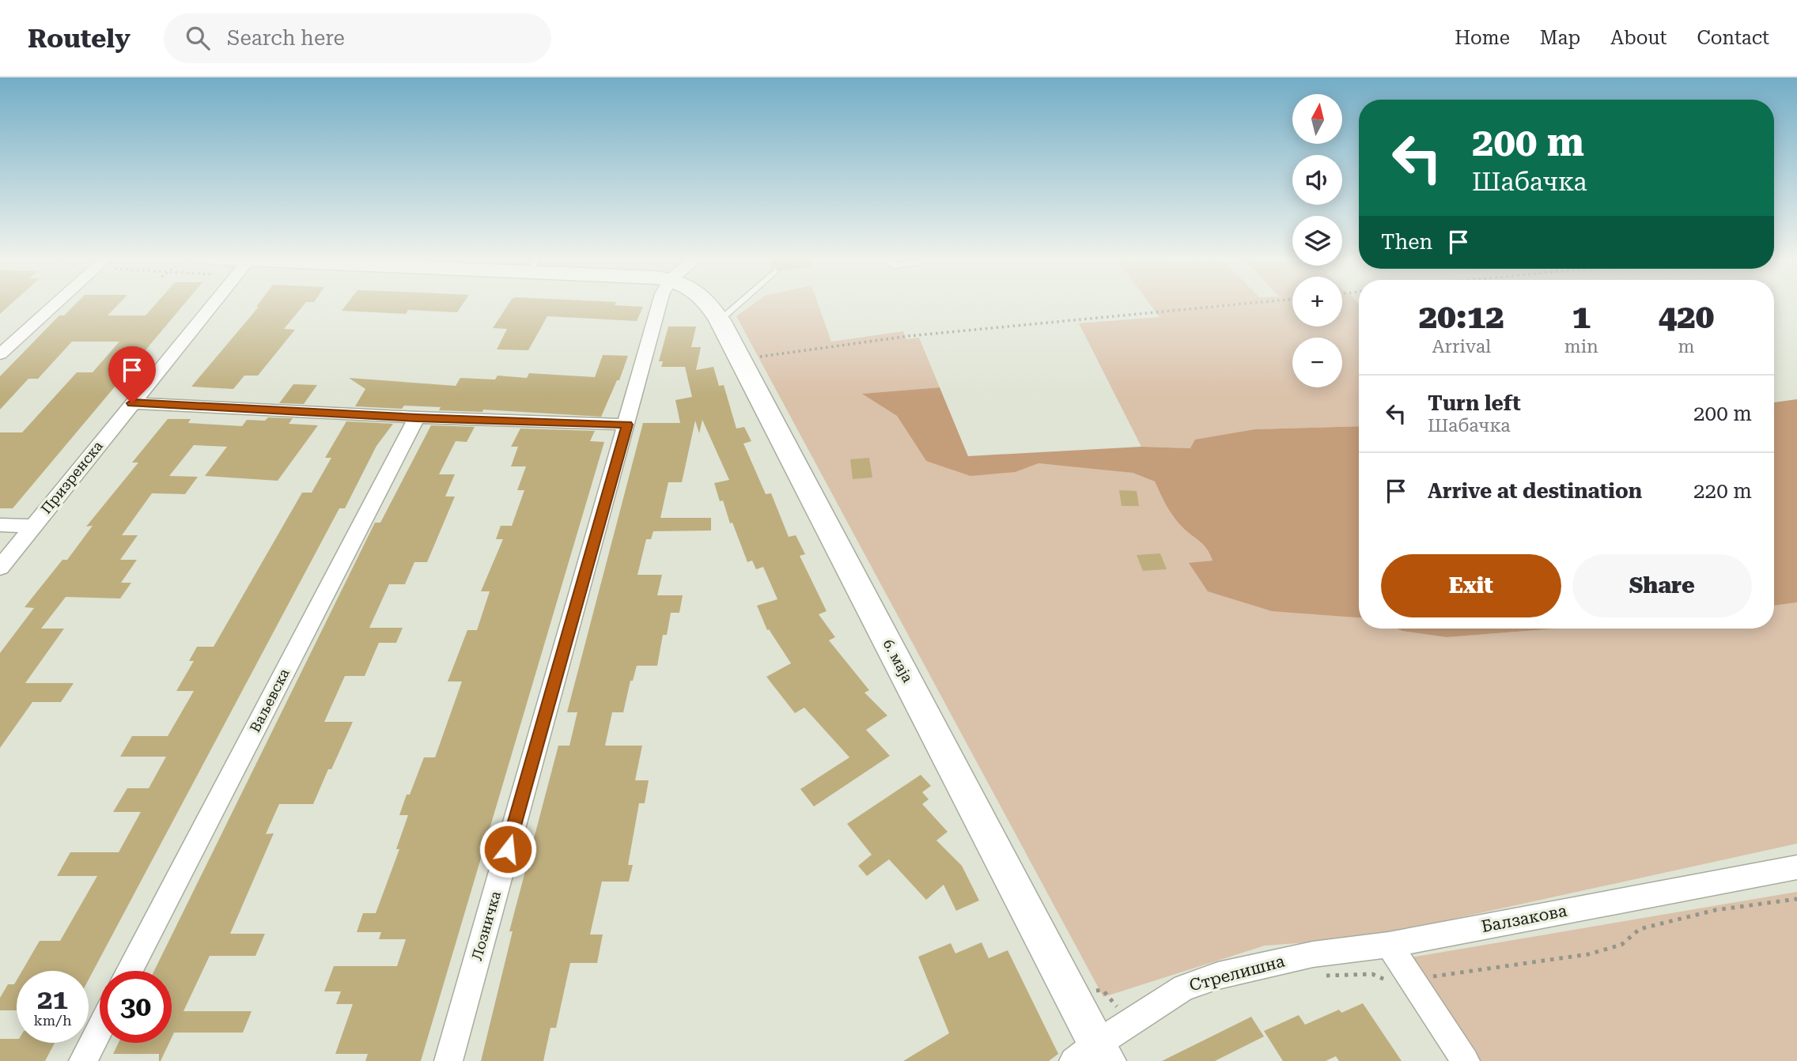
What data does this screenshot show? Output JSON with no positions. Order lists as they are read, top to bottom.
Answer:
{
  "streets": {
    "street": [
      "Призренска",
      "6. маја",
      "Ваљевска",
      "Балзакова",
      "Лозничка",
      "Стрелишна"
    ]
  },
  "crossings": [
    ["6. маја", "Стрелишна"],
    ["Балзакова", "Стрелишна"]
  ],
  "north": "top",
  "page": {
    "header": "Routely",
    "search": "Search here",
    "nav": [
      "Home",
      "Map",
      "About",
      "Contact"
    ],
    "map_buttons": ["+", "−"],
    "turn": ["200 m", "Шабачка"],
    "then": "Then",
    "eta": [
      "20:12",
      "Arrival",
      "1",
      "min",
      "420",
      "m"
    ],
    "list": [
      {
        "name": "Turn left",
        "note": "Шабачка",
        "value": "200 m"
      },
      {
        "name": "Arrive at destination",
        "value": "220 m"
      }
    ],
    "buttons": ["Exit", "Share"],
    "speed": "21 km/h",
    "limit": "30"
  }
}
